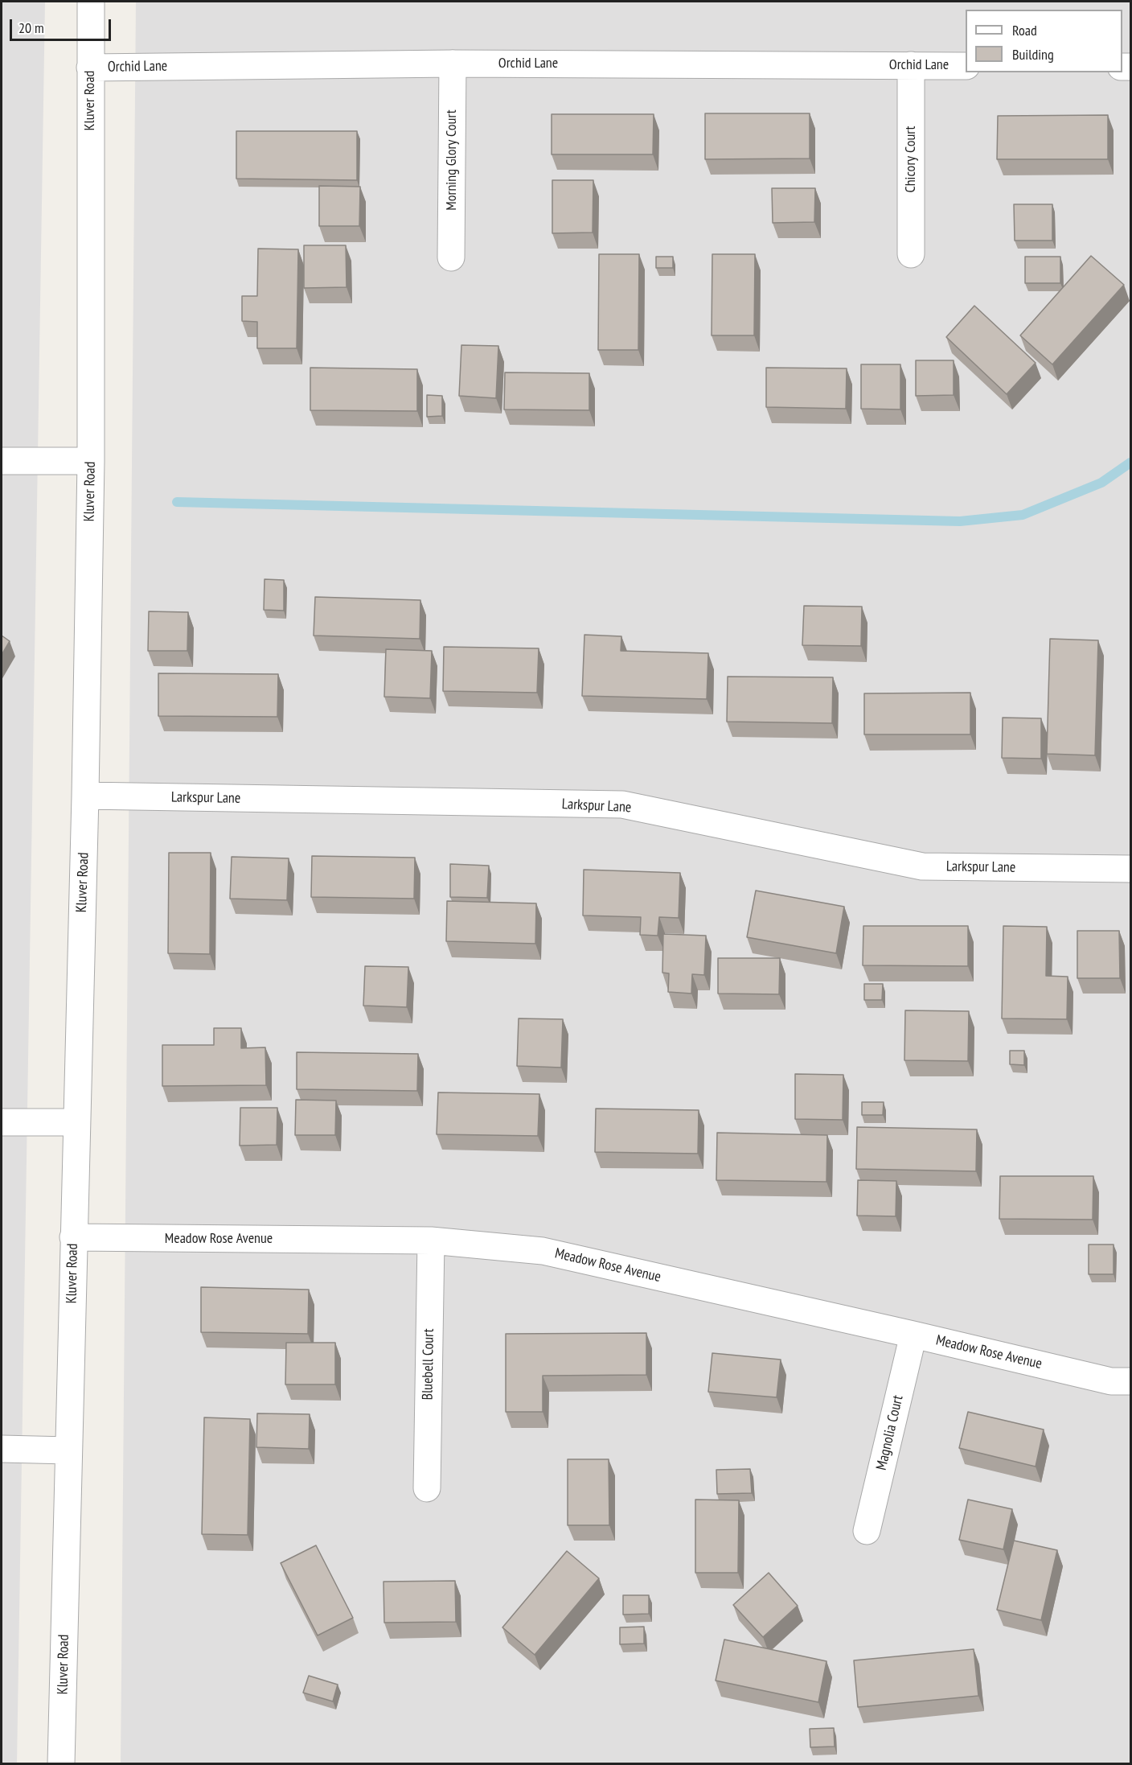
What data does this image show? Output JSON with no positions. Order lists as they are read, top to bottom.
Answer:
{
  "streets": {
    "street": [
      "Orchid Lane",
      "Kluver Road",
      "Chicory Court",
      "Morning Glory Court",
      "Larkspur Lane",
      "Meadow Rose Avenue",
      "Bluebell Court",
      "Magnolia Court"
    ]
  },
  "crossings": [
    ["Orchid Lane", "Kluver Road"],
    ["Orchid Lane", "Chicory Court"],
    ["Orchid Lane", "Morning Glory Court"],
    ["Kluver Road", "Larkspur Lane"],
    ["Kluver Road", "Meadow Rose Avenue"],
    ["Meadow Rose Avenue", "Bluebell Court"],
    ["Meadow Rose Avenue", "Magnolia Court"]
  ],
  "legend": ["Road", "Building"],
  "scale_bar": "20 m"
}
